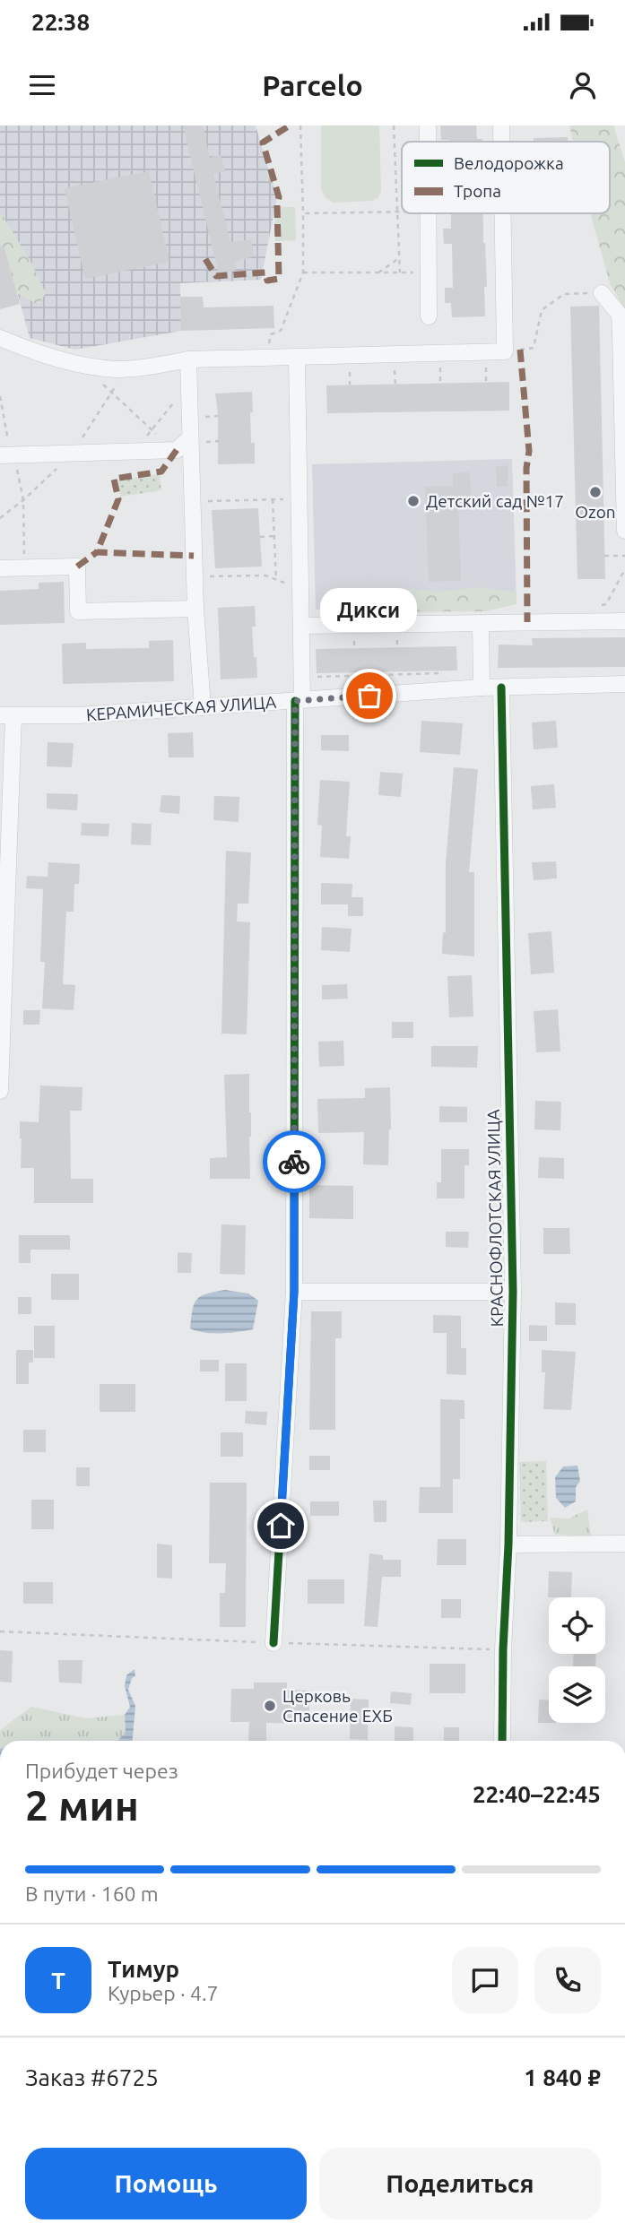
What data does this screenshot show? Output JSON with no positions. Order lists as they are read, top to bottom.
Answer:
{
  "streets": {
    "street": ["КЕРАМИЧЕСКАЯ УЛИЦА", "КРАСНОФЛОТСКАЯ УЛИЦА"]
  },
  "crossings": [
    ["КЕРАМИЧЕСКАЯ УЛИЦА", "КРАСНОФЛОТСКАЯ УЛИЦА"]
  ],
  "places": [
    "Ozon",
    "Детский сад №17",
    "Дикси",
    "Церковь Спасение ЕХБ"
  ],
  "legend": ["Велодорожка", "Тропа"],
  "page": {
    "status": "22:38",
    "header": "Parcelo",
    "bubble": "Дикси",
    "heading": ["2 мин", "Прибудет через", "22:40–22:45"],
    "panel": [
      "Тимур",
      "Курьер · 4.7",
      "Заказ #6725",
      "1 840 ₽"
    ],
    "bar": "В пути · 160 m",
    "round": "Т",
    "buttons": ["Помощь", "Поделиться"]
  }
}
